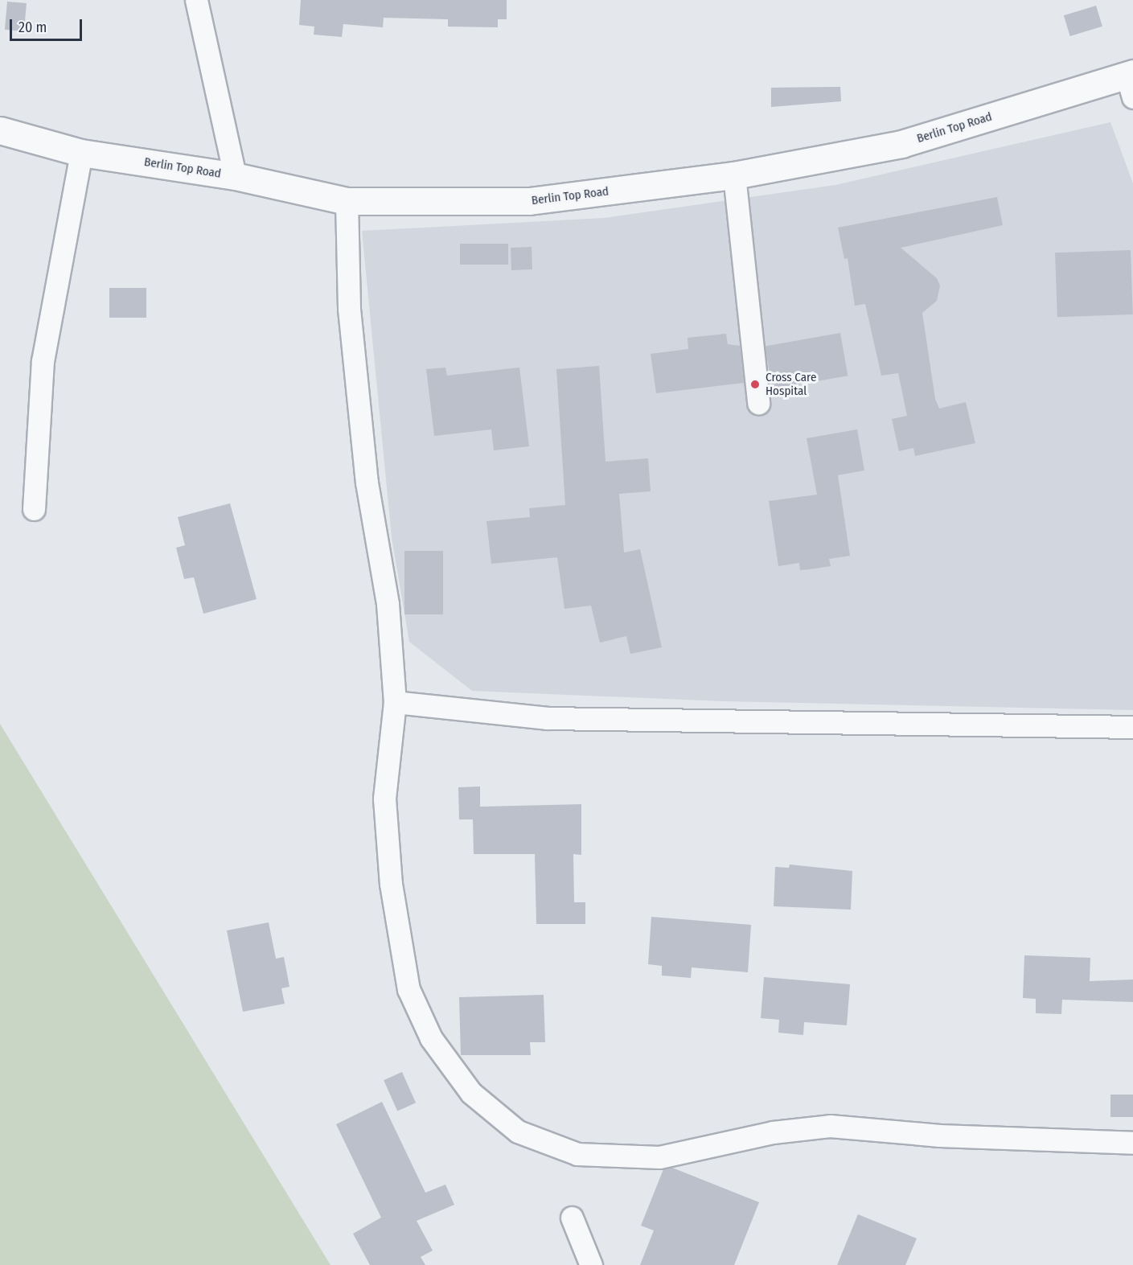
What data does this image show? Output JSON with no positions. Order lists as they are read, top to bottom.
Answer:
{
  "streets": {
    "street": ["Berlin Top Road"]
  },
  "places": ["Cross Care Hospital"],
  "scale_bar": "20 m"
}
